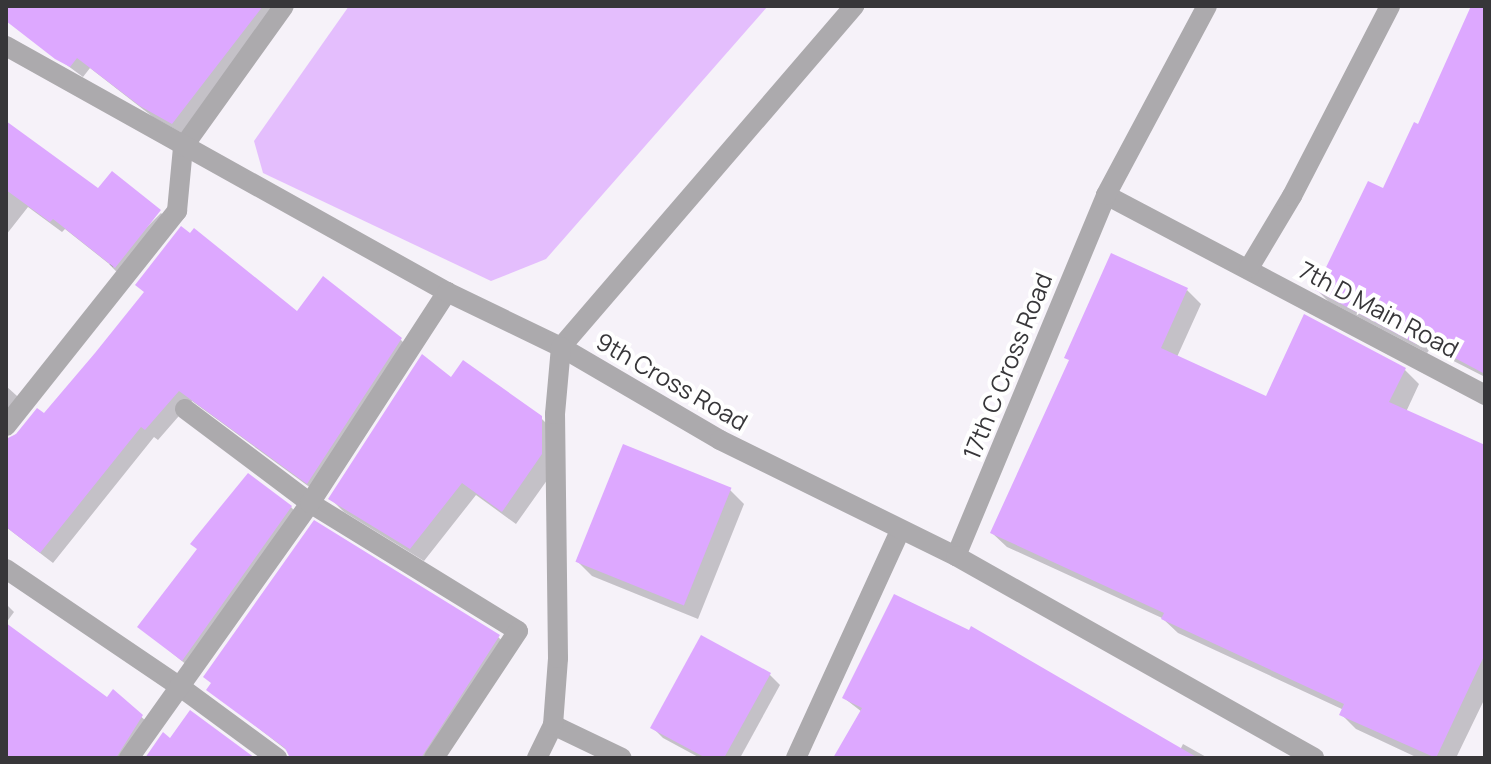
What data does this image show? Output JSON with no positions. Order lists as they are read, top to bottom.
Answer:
{
  "streets": {
    "street": ["7th D Main Road", "17th C Cross Road", "9th Cross Road"]
  },
  "crossings": [
    ["7th D Main Road", "17th C Cross Road"],
    ["17th C Cross Road", "9th Cross Road"]
  ]
}
